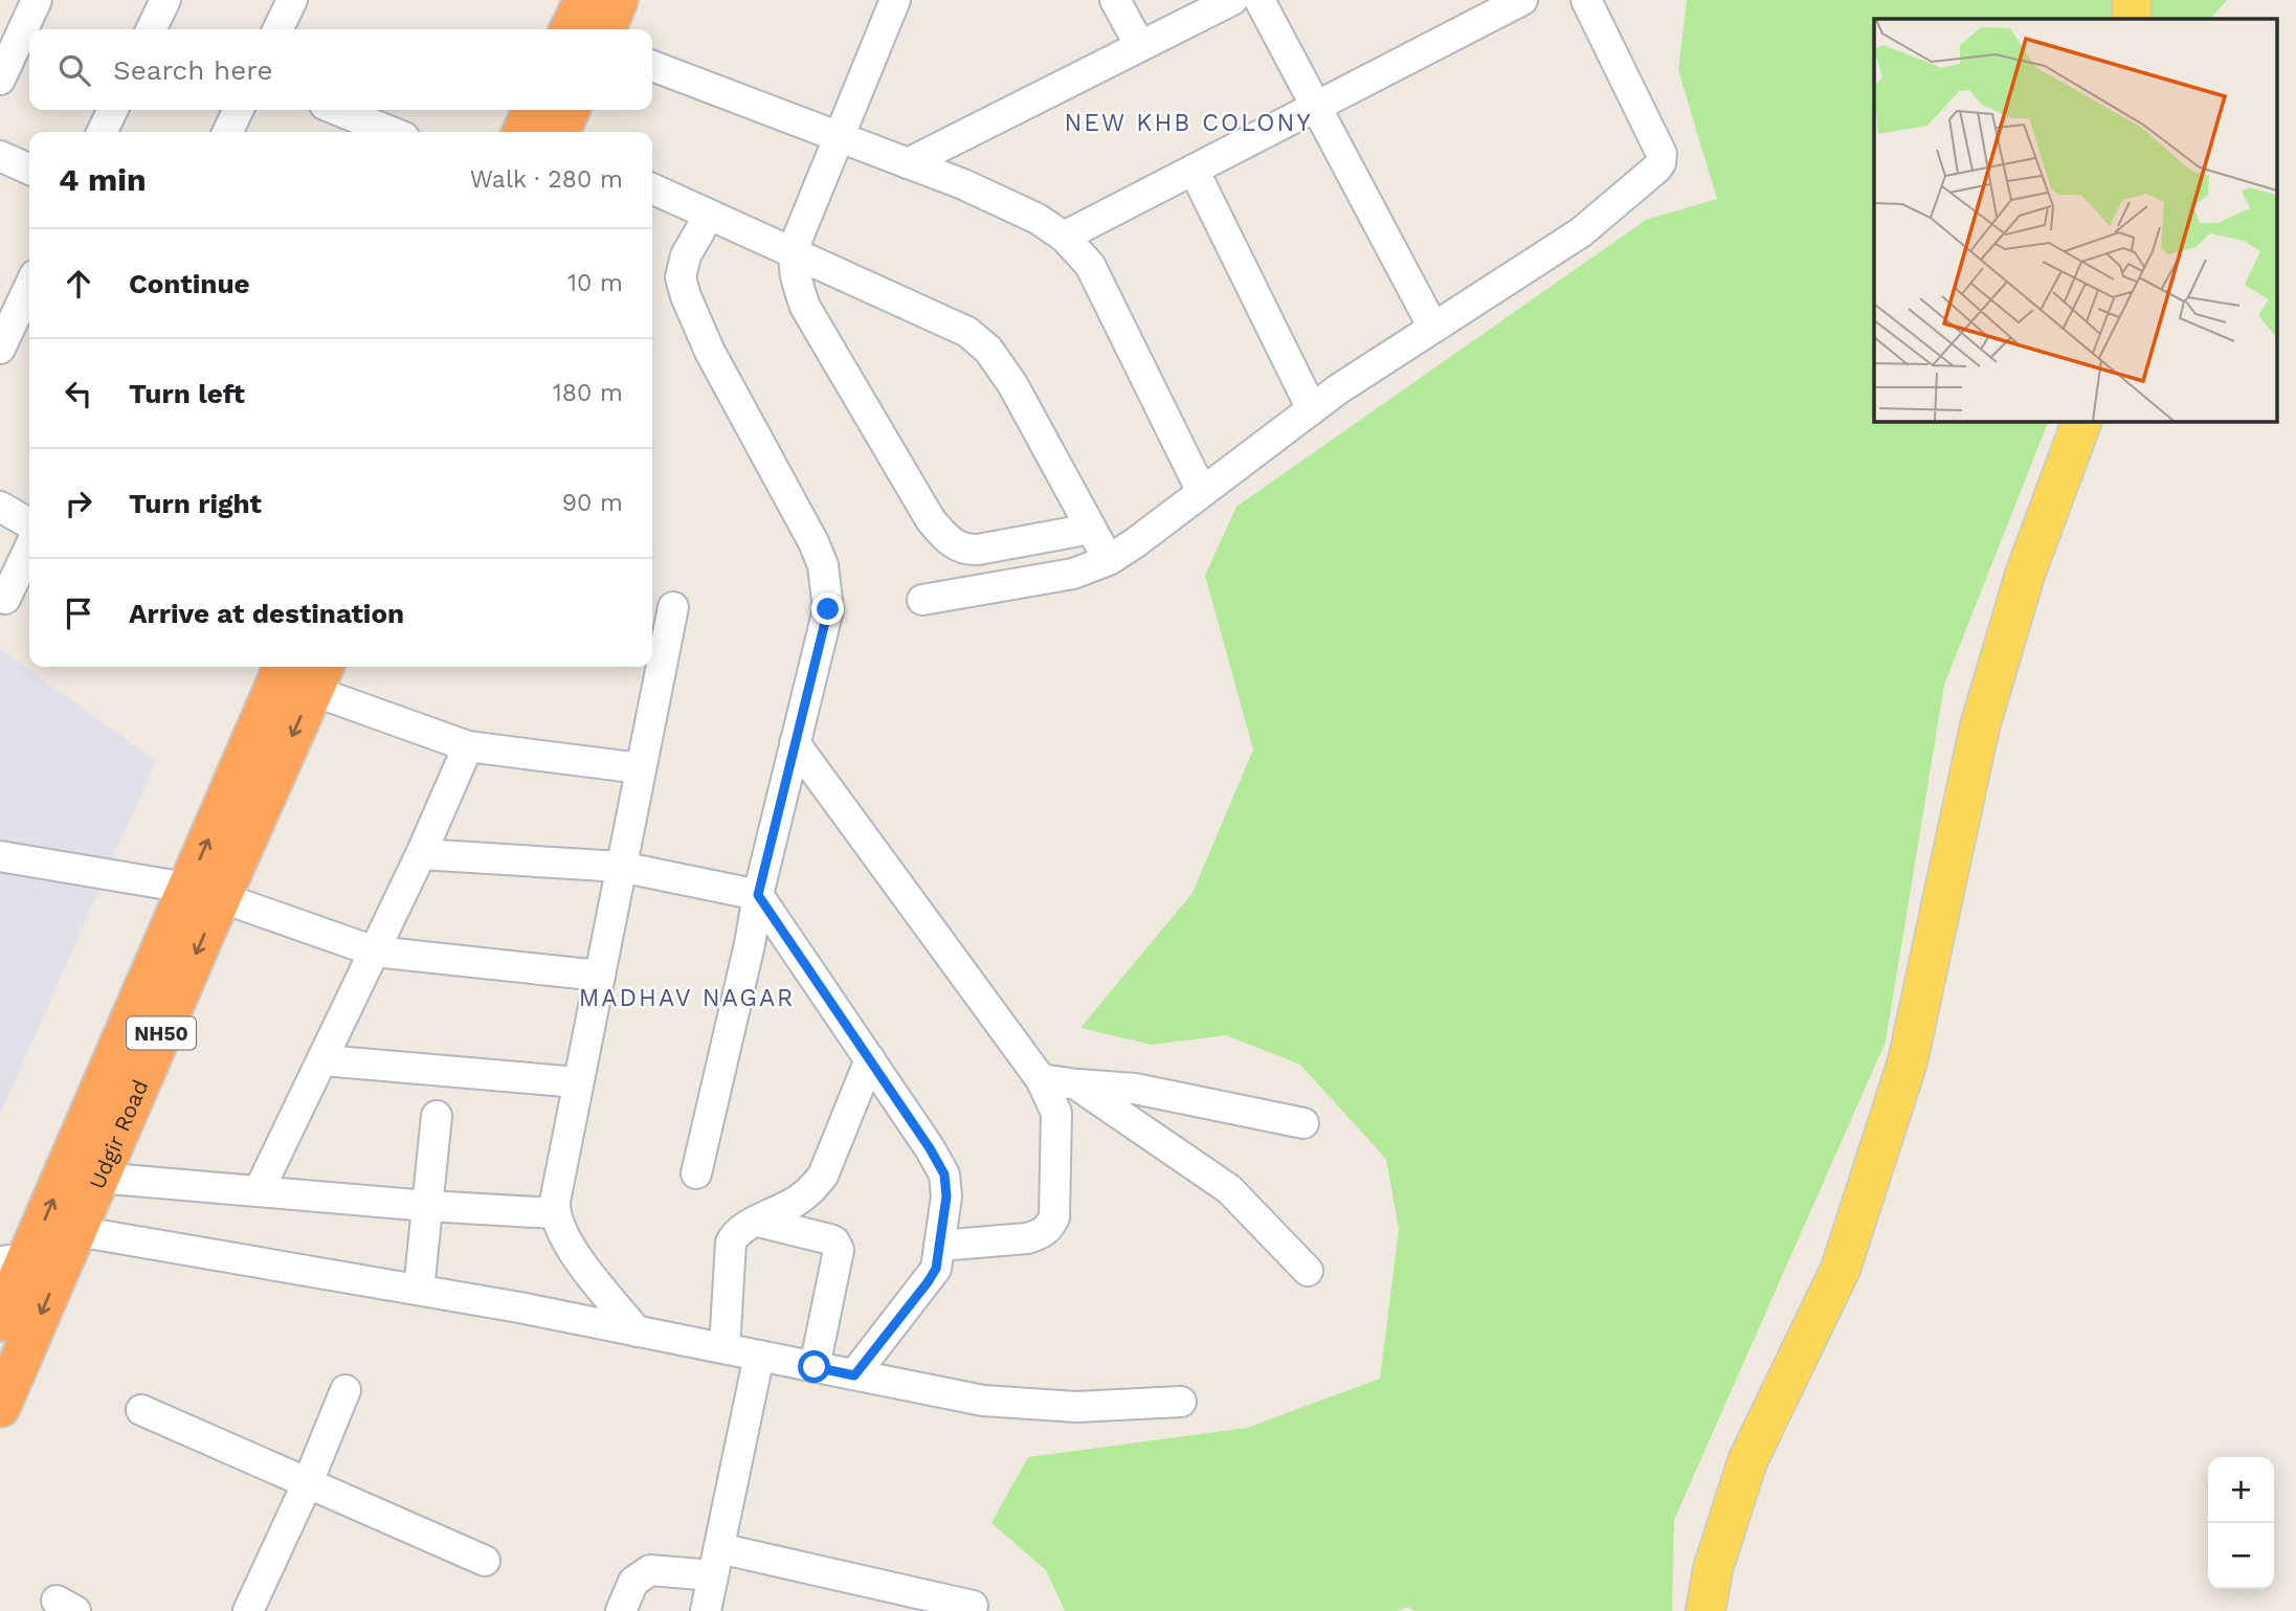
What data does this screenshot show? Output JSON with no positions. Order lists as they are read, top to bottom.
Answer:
{
  "streets": {
    "highway": ["NH50", "Udgir Road"]
  },
  "districts": ["NEW KHB COLONY", "MADHAV NAGAR"],
  "page": {
    "search": "Search here",
    "heading": ["4 min", "Walk · 280 m"],
    "list": [
      ["Continue", "10 m"],
      ["Turn left", "180 m"],
      ["Turn right", "90 m"],
      "Arrive at destination"
    ],
    "map_buttons": ["+", "−"]
  }
}
